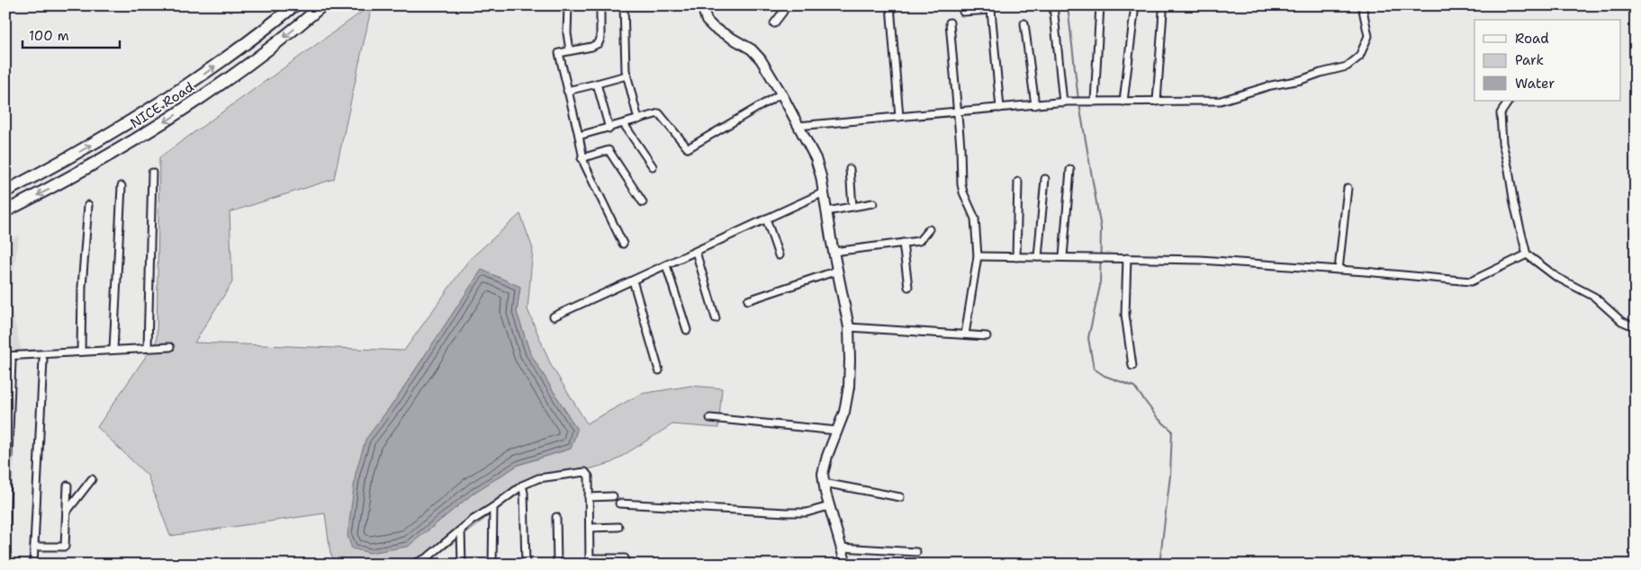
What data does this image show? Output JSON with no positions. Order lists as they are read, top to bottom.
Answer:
{
  "streets": {
    "highway": ["NICE Road"]
  },
  "legend": ["Road", "Park", "Water"],
  "scale_bar": "100 m"
}
